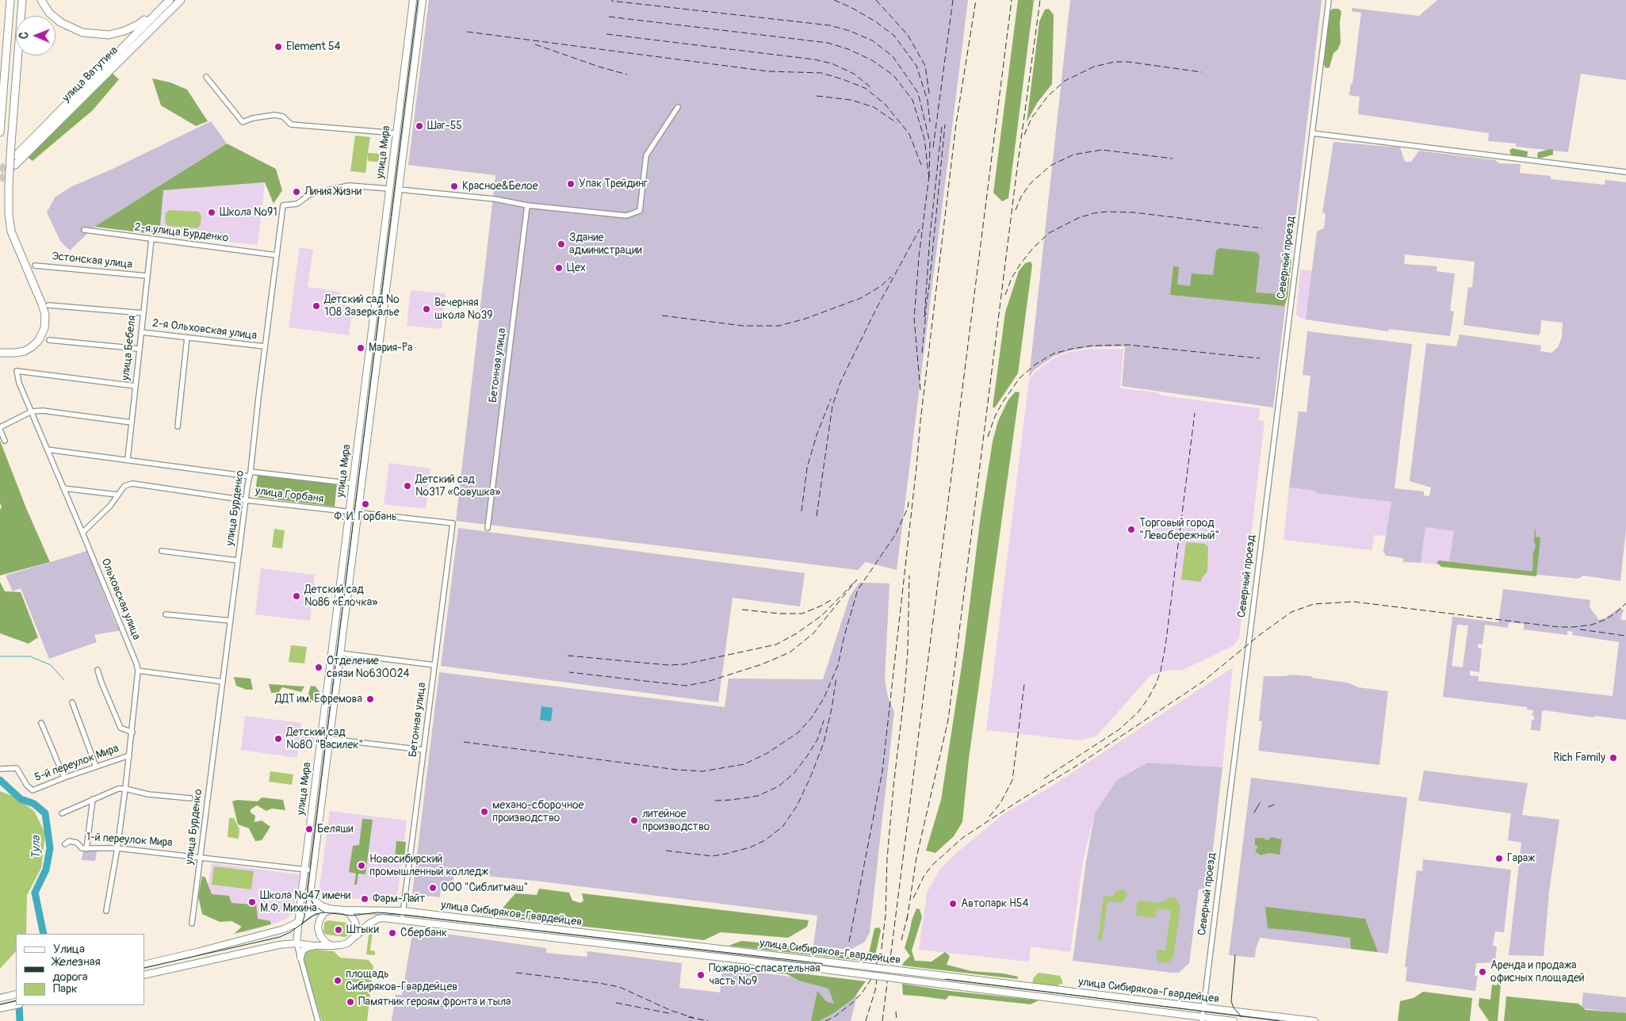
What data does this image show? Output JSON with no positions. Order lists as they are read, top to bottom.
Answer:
{
  "streets": {
    "main road": ["улица Ватутина", "улица Мира", "улица Сибиряков-Гвардейцев"],
    "street": [
      "2-я улица Бурденко",
      "Северный проезд",
      "Эстонская улица",
      "2-я Ольховская улица",
      "улица Бебеля",
      "Бетонная улица",
      "улица Горбаня",
      "улица Бурденко",
      "Ольховская улица",
      "5-й переулок Мира",
      "1-й переулок Мира"
    ]
  },
  "crossings": [
    ["улица Мира", "улица Горбаня"],
    ["улица Мира", "улица Бурденко"],
    ["улица Мира", "1-й переулок Мира"],
    ["2-я улица Бурденко", "улица Бебеля"],
    ["2-я улица Бурденко", "улица Бурденко"],
    ["Северный проезд", "улица Сибиряков-Гвардейцев"],
    ["Эстонская улица", "улица Бебеля"],
    ["2-я Ольховская улица", "улица Бебеля"],
    ["2-я Ольховская улица", "улица Бурденко"],
    ["улица Бебеля", "улица Горбаня"],
    ["улица Бебеля", "Ольховская улица"],
    ["Бетонная улица", "улица Горбаня"],
    ["Бетонная улица", "улица Сибиряков-Гвардейцев"],
    ["улица Горбаня", "улица Бурденко"],
    ["улица Горбаня", "Ольховская улица"],
    ["улица Бурденко", "1-й переулок Мира"],
    ["Ольховская улица", "5-й переулок Мира"],
    ["Ольховская улица", "1-й переулок Мира"]
  ],
  "water": ["Тула"],
  "places": [
    "Element 54",
    "Шаг-55",
    "Упак Трейдинг",
    "Красное&Белое",
    "Линия Жизни",
    "Школа №91",
    "Здание администрации",
    "Цех",
    "Детский сад № 108 Зазеркалье",
    "Вечерняя школа №39",
    "Мария-Ра",
    "Детский сад №317 «Совушка»",
    "Ф. И. Горбань",
    "Торговый город \"Левобережный\"",
    "Детский сад №86 «Ёлочка»",
    "Отделение связи №630024",
    "ДДТ им. Ефремова",
    "Детский сад №80 \"Василек\"",
    "Rich Family",
    "механо-сборочное производство",
    "литейное производство",
    "Беляши",
    "Гараж",
    "Новосибирский промышленный колледж",
    "ООО \"Сиблитмаш\"",
    "Фарм-Лайт",
    "Школа №47 имени М.Ф. Михина",
    "Автопарк Н54",
    "Штыки",
    "Сбербанк",
    "Аренда и продажа офисных площадей",
    "Пожарно-спасательная часть №9",
    "площадь Сибиряков-Гвардейцев",
    "Памятник героям фронта и тыла"
  ],
  "legend": ["Улица", "Железная дорога", "Парк"],
  "north": "left"
}
